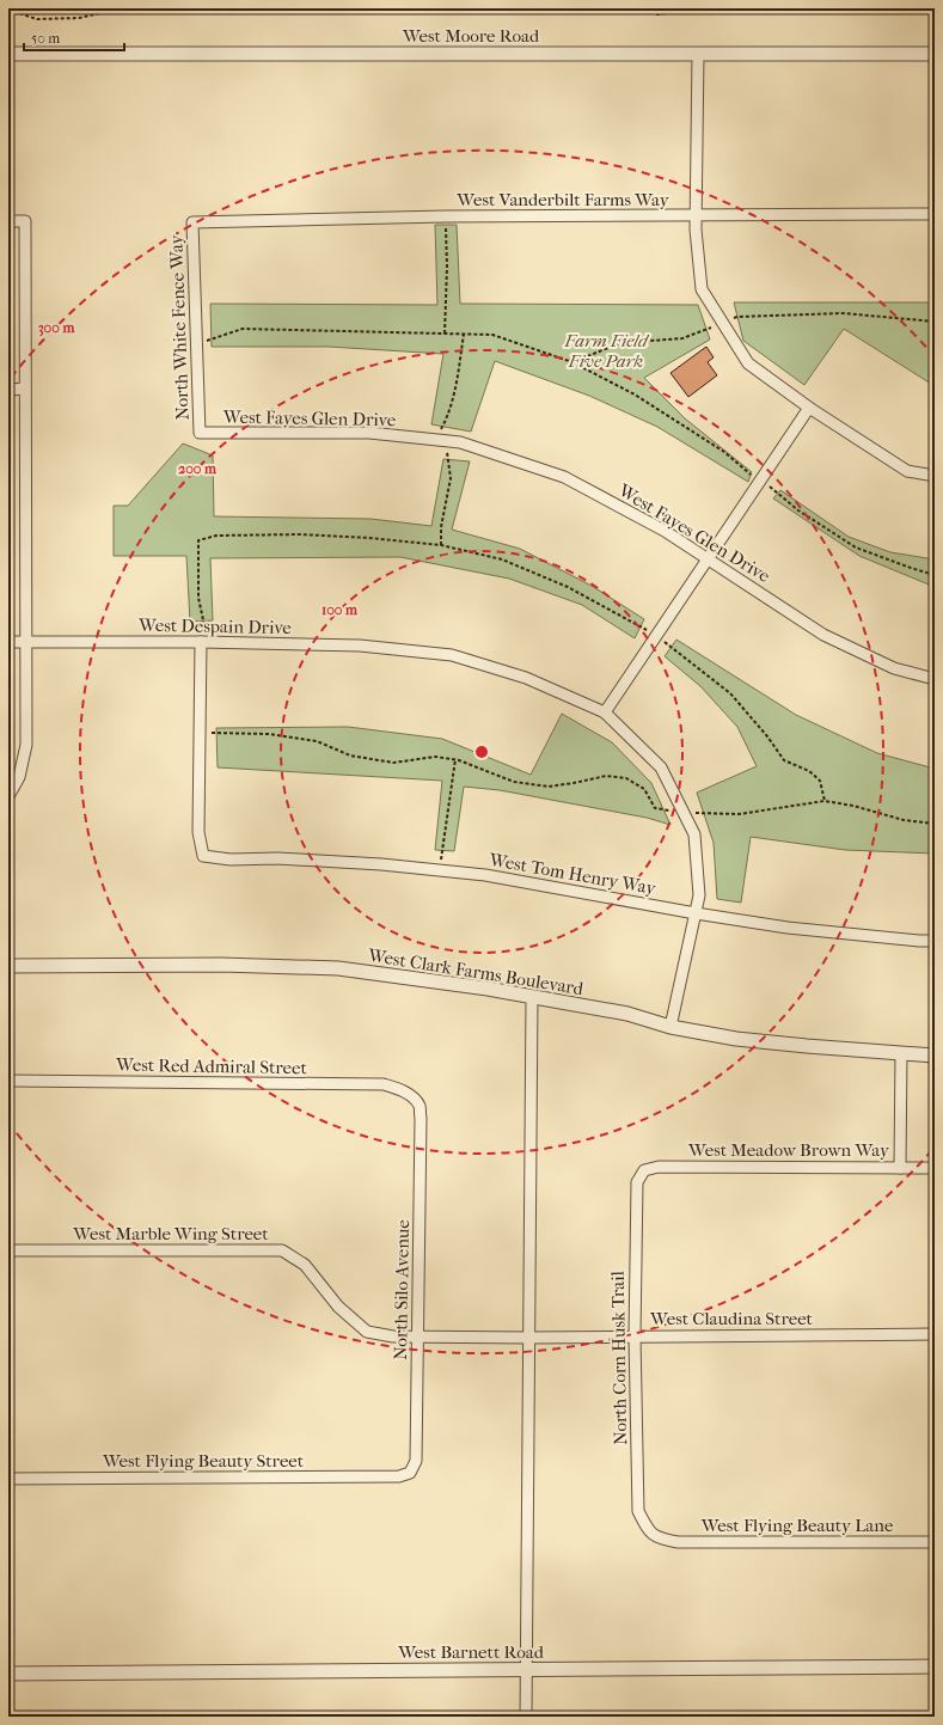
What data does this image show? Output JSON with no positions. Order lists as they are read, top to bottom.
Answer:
{
  "streets": {
    "street": [
      "West Moore Road",
      "West Vanderbilt Farms Way",
      "North White Fence Way",
      "West Fayes Glen Drive",
      "West Despain Drive",
      "West Tom Henry Way",
      "West Clark Farms Boulevard",
      "West Red Admiral Street",
      "West Meadow Brown Way",
      "West Marble Wing Street",
      "North Silo Avenue",
      "West Claudina Street",
      "North Corn Husk Trail",
      "West Flying Beauty Street",
      "West Flying Beauty Lane",
      "West Barnett Road"
    ]
  },
  "crossings": [
    ["West Vanderbilt Farms Way", "North White Fence Way"],
    ["North White Fence Way", "West Fayes Glen Drive"],
    ["West Despain Drive", "West Tom Henry Way"],
    ["West Despain Drive", "West Clark Farms Boulevard"],
    ["West Red Admiral Street", "North Silo Avenue"],
    ["West Meadow Brown Way", "North Corn Husk Trail"],
    ["West Marble Wing Street", "North Silo Avenue"],
    ["West Marble Wing Street", "West Claudina Street"],
    ["North Silo Avenue", "West Flying Beauty Street"],
    ["West Claudina Street", "North Corn Husk Trail"],
    ["North Corn Husk Trail", "West Flying Beauty Lane"]
  ],
  "parks": ["Farm Field Five Park"],
  "scale_bar": "50 m",
  "rings": ["300 m", "200 m", "100 m"]
}
